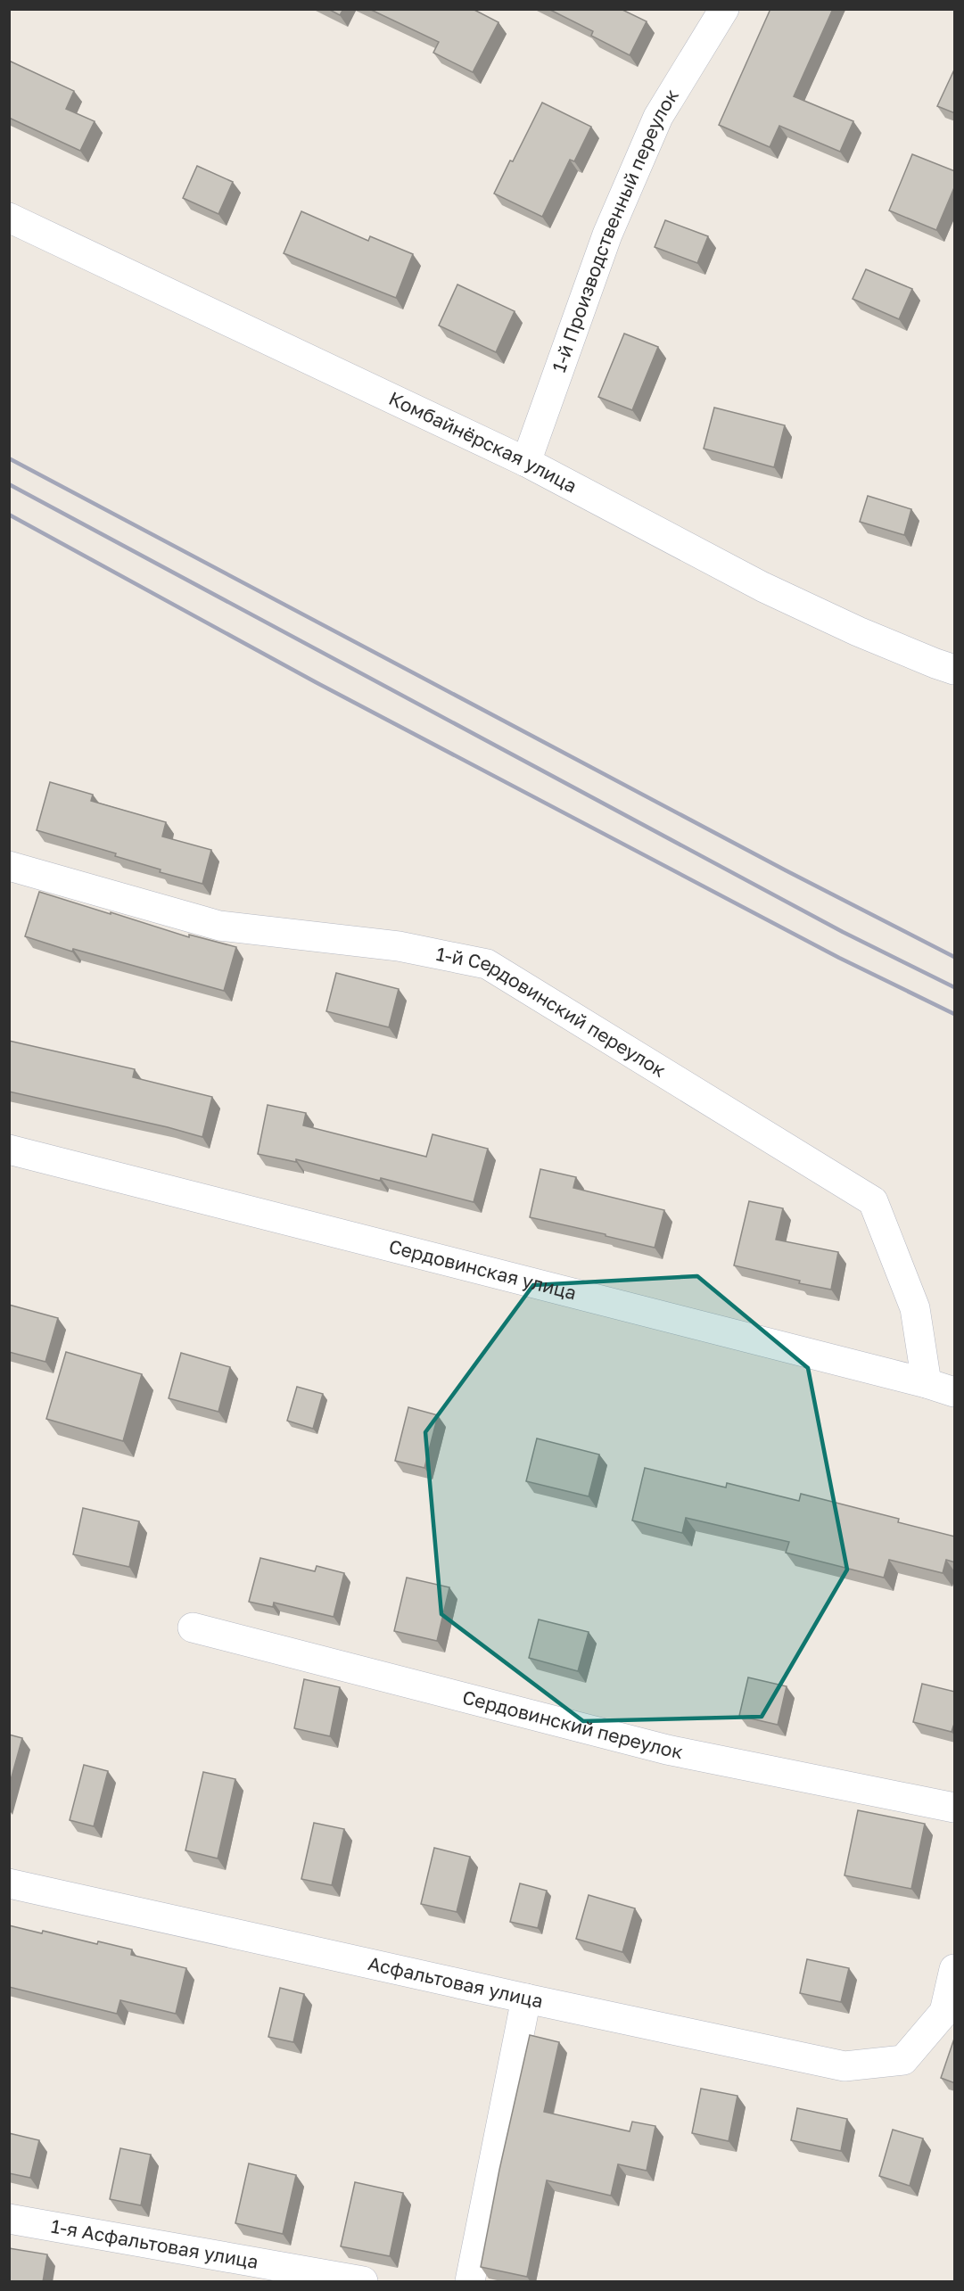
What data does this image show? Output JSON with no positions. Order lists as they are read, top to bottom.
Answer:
{
  "streets": {
    "street": [
      "1-й Производственный переулок",
      "Комбайнёрская улица",
      "1-й Сердовинский переулок",
      "Сердовинская улица",
      "Сердовинский переулок",
      "Асфальтовая улица",
      "1-я Асфальтовая улица"
    ]
  },
  "crossings": [
    ["1-й Производственный переулок", "Комбайнёрская улица"],
    ["1-й Сердовинский переулок", "Сердовинская улица"]
  ]
}
